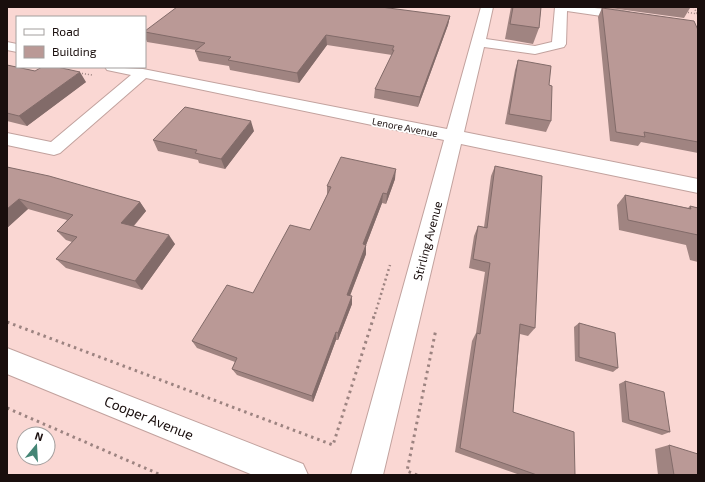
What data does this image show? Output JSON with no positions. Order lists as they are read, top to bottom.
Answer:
{
  "streets": {
    "street": ["Lenore Avenue", "Stirling Avenue", "Cooper Avenue"]
  },
  "crossings": [
    ["Lenore Avenue", "Stirling Avenue"]
  ],
  "legend": ["Road", "Building"],
  "north": "top"
}
